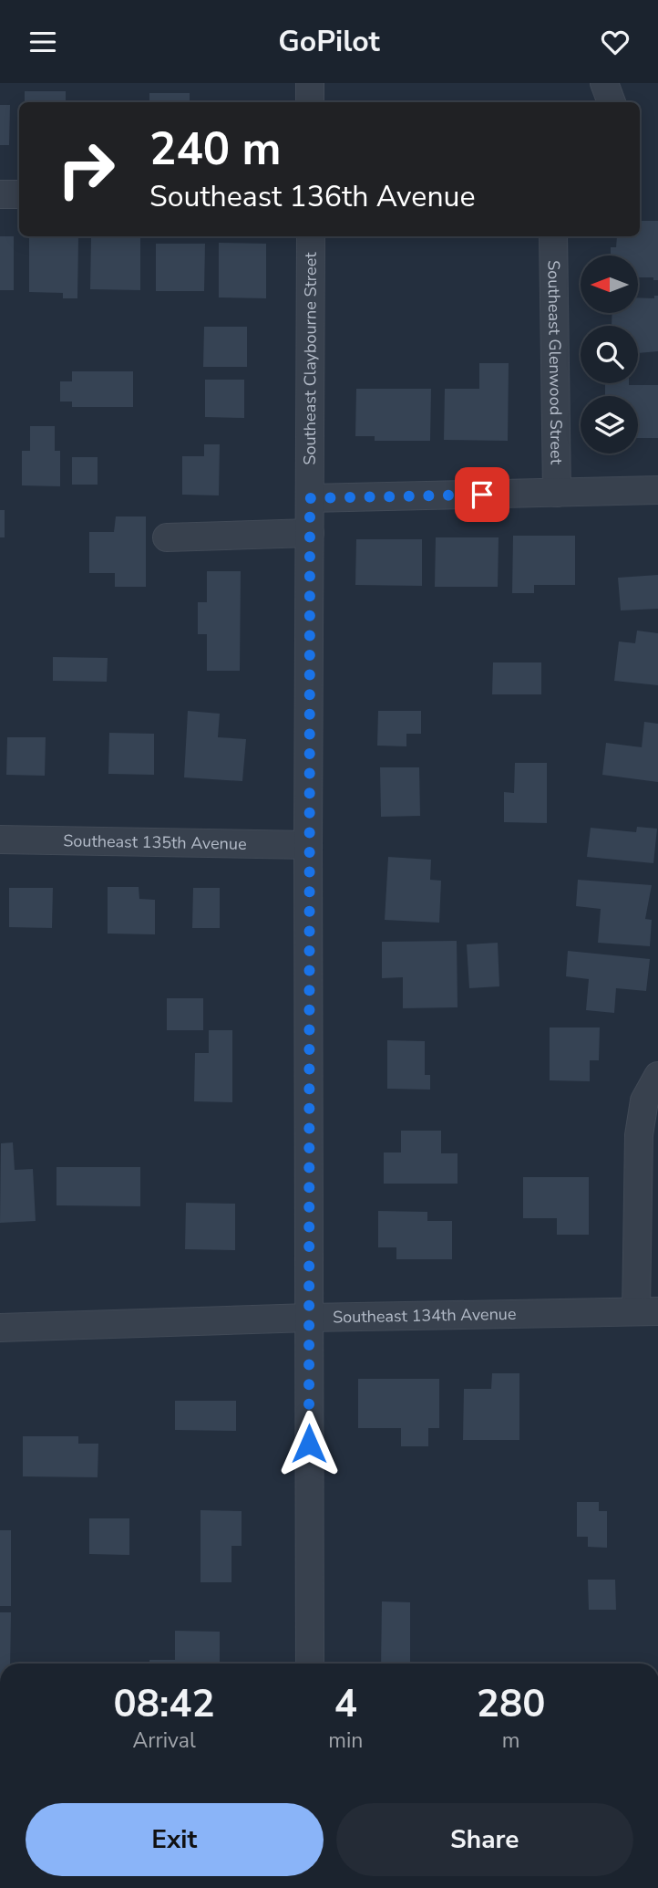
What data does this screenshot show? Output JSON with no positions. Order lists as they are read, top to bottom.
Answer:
{
  "streets": {
    "street": [
      "Southeast Claybourne Street",
      "Southeast Glenwood Street",
      "Southeast 135th Avenue",
      "Southeast 134th Avenue"
    ]
  },
  "crossings": [
    ["Southeast Claybourne Street", "Southeast 135th Avenue"],
    ["Southeast Claybourne Street", "Southeast 134th Avenue"]
  ],
  "north": "left",
  "page": {
    "header": "GoPilot",
    "turn": ["240 m", "Southeast 136th Avenue"],
    "eta": [
      "08:42",
      "Arrival",
      "4",
      "min",
      "280",
      "m"
    ],
    "buttons": ["Exit", "Share"]
  }
}
